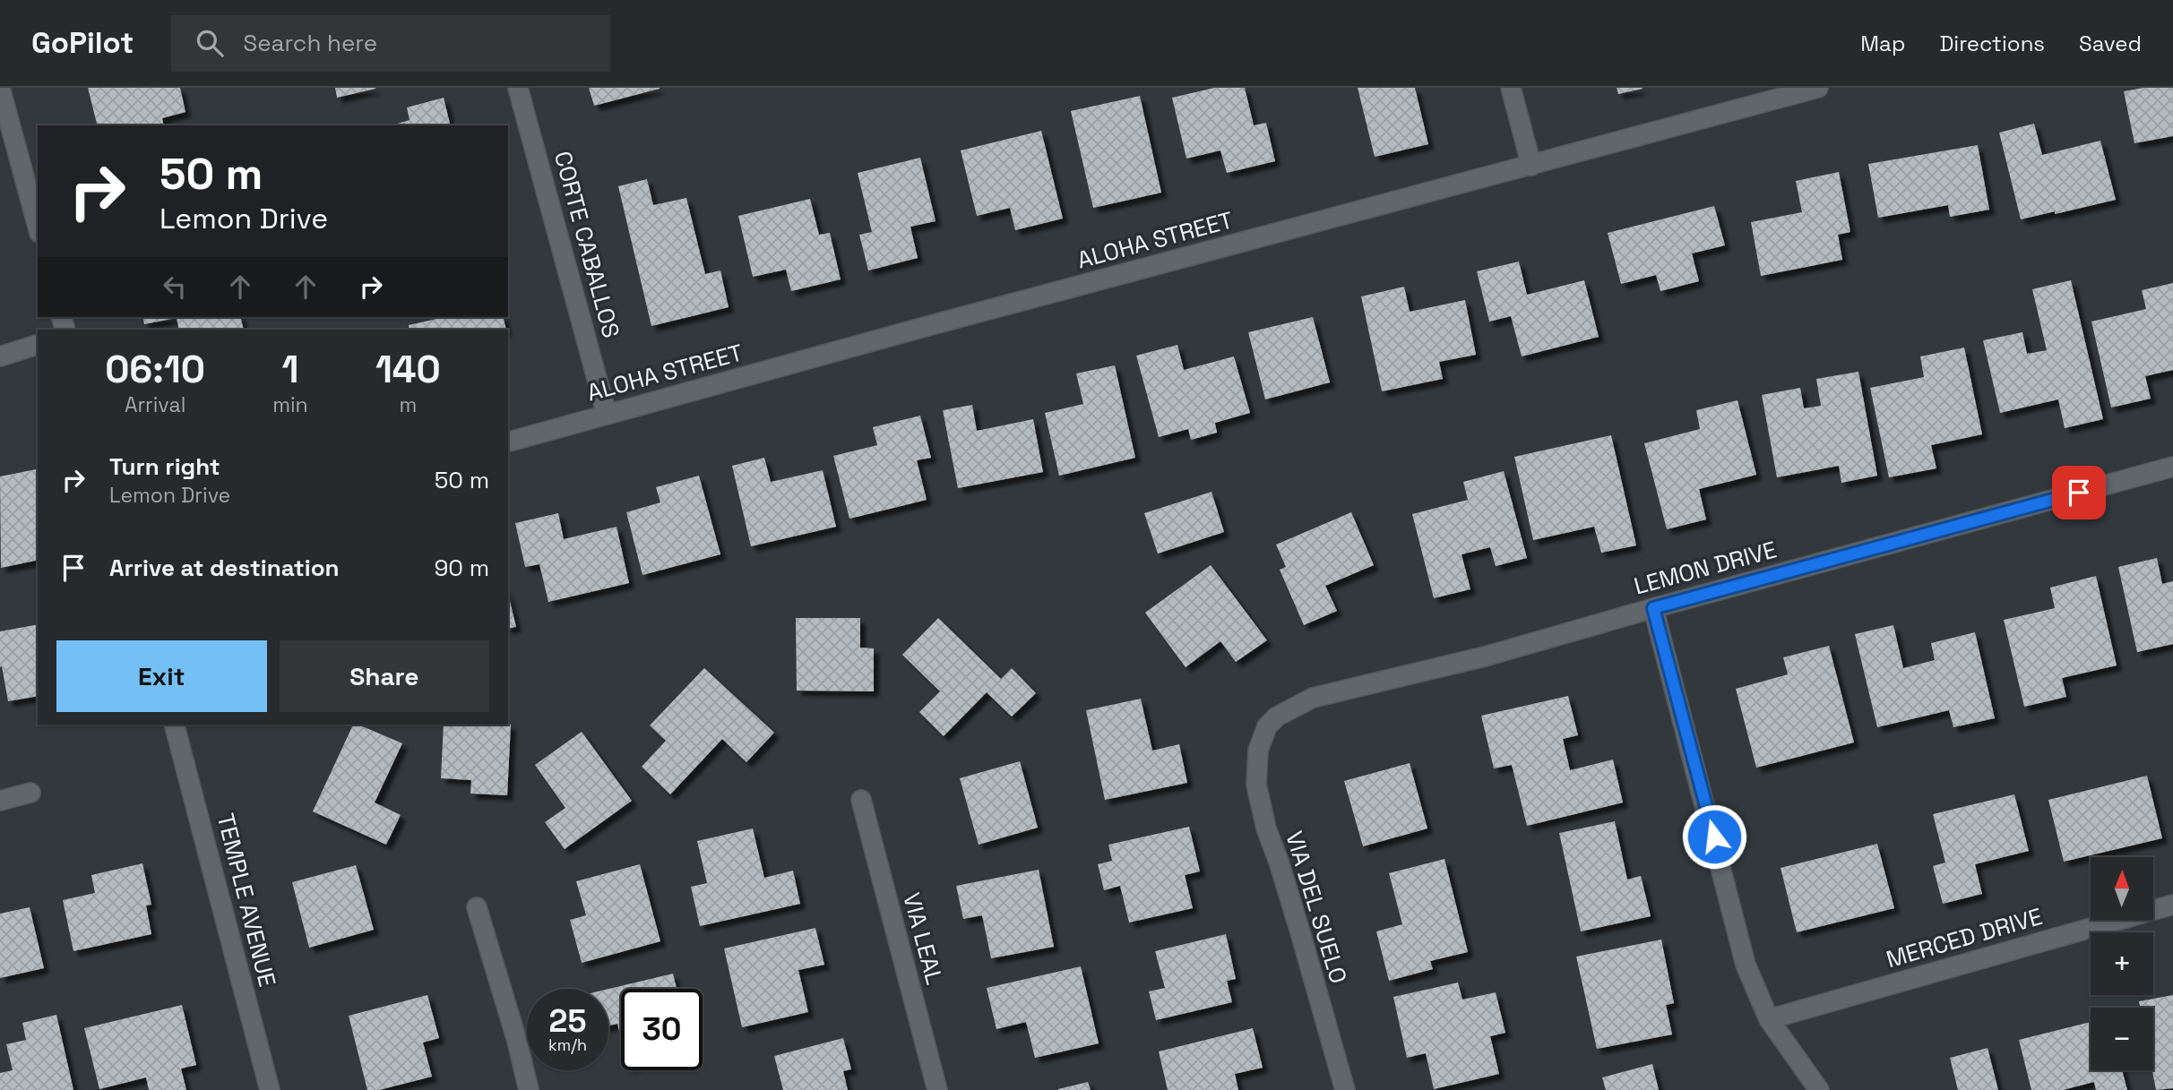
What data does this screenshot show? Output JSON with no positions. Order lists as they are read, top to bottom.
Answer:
{
  "streets": {
    "street": [
      "ALOHA STREET",
      "CORTE CABALLOS",
      "LEMON DRIVE",
      "TEMPLE AVENUE",
      "VIA DEL SUELO",
      "MERCED DRIVE",
      "VIA LEAL"
    ]
  },
  "crossings": [
    ["ALOHA STREET", "CORTE CABALLOS"],
    ["LEMON DRIVE", "VIA DEL SUELO"]
  ],
  "north": "top",
  "page": {
    "header": "GoPilot",
    "search": "Search here",
    "nav": ["Map", "Directions", "Saved"],
    "turn": ["50 m", "Lemon Drive"],
    "eta": [
      "06:10",
      "Arrival",
      "1",
      "min",
      "140",
      "m"
    ],
    "list": [
      {
        "name": "Turn right",
        "note": "Lemon Drive",
        "value": "50 m"
      },
      {
        "name": "Arrive at destination",
        "value": "90 m"
      }
    ],
    "buttons": ["Exit", "Share"],
    "map_buttons": ["+", "−"],
    "speed": "25 km/h",
    "limit": "30"
  }
}
